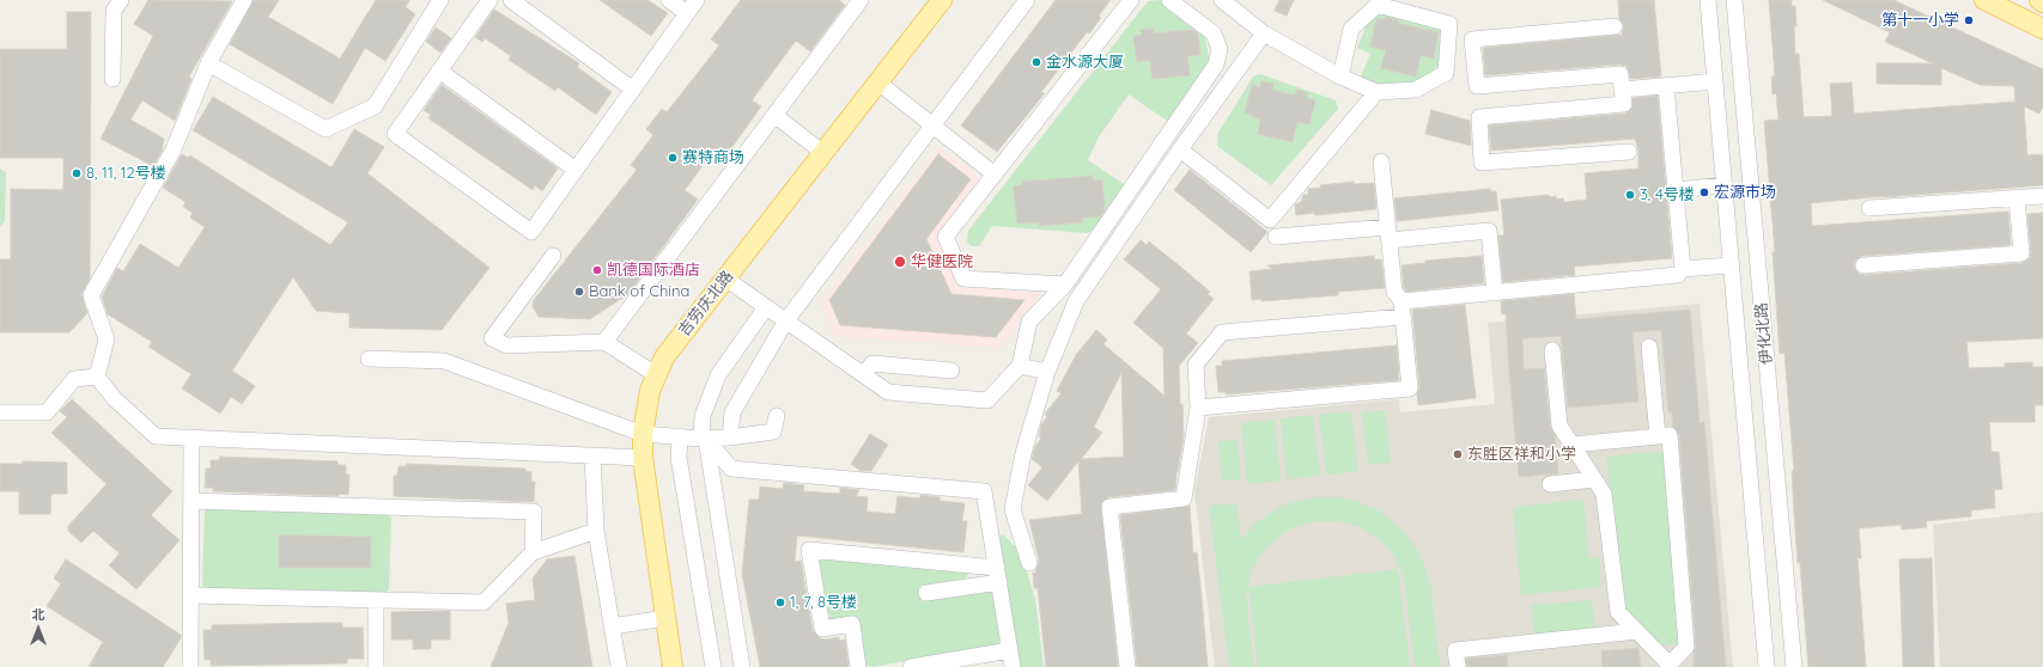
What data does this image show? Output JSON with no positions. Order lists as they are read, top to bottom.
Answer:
{
  "streets": {
    "main road": ["吉劳庆北路"],
    "street": ["伊化北路"]
  },
  "places": [
    "第十一小学",
    "金水源大厦",
    "赛特商场",
    "8, 11, 12号楼",
    "宏源市场",
    "3, 4号楼",
    "华健医院",
    "凯德国际酒店",
    "Bank of China",
    "东胜区祥和小学",
    "1, 7, 8号楼"
  ],
  "north": "top"
}
